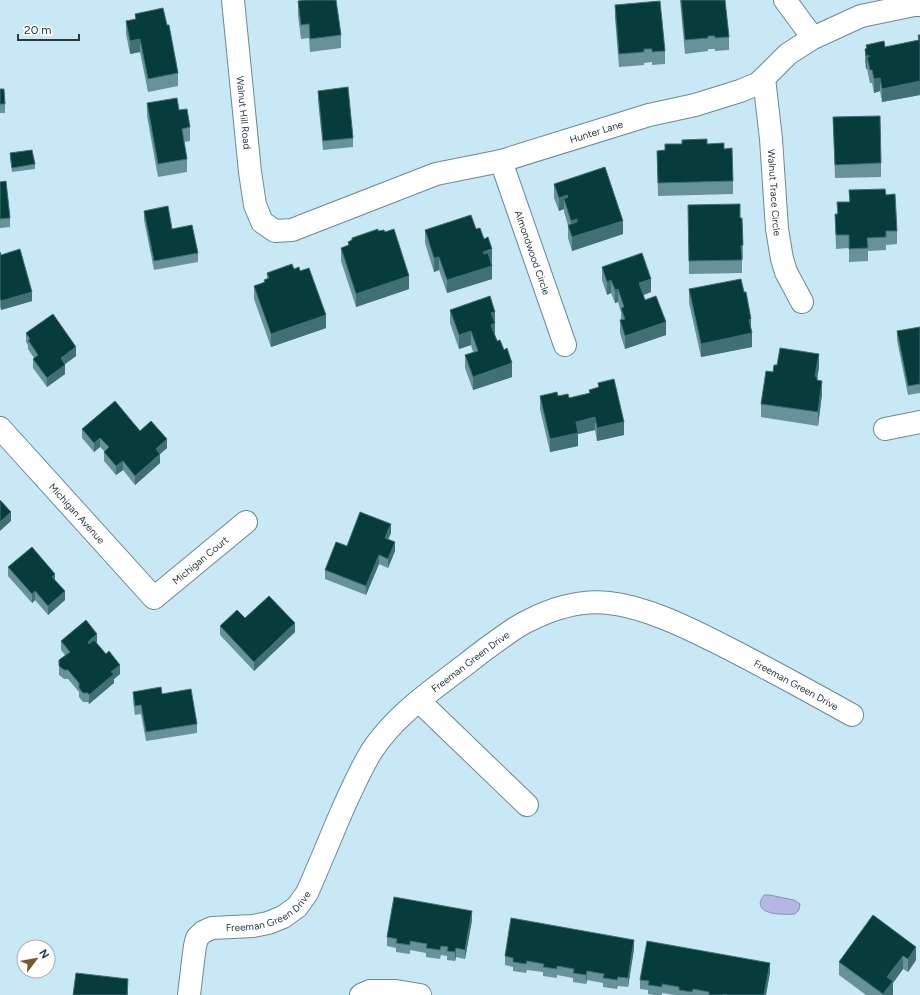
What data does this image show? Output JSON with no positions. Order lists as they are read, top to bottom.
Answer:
{
  "streets": {
    "street": [
      "Walnut Hill Road",
      "Hunter Lane",
      "Walnut Trace Circle",
      "Almondwood Circle",
      "Michigan Avenue",
      "Michigan Court",
      "Freeman Green Drive"
    ]
  },
  "crossings": [
    ["Walnut Hill Road", "Hunter Lane"],
    ["Hunter Lane", "Walnut Trace Circle"],
    ["Hunter Lane", "Almondwood Circle"],
    ["Michigan Avenue", "Michigan Court"]
  ],
  "scale_bar": "20 m",
  "north": "top right"
}
